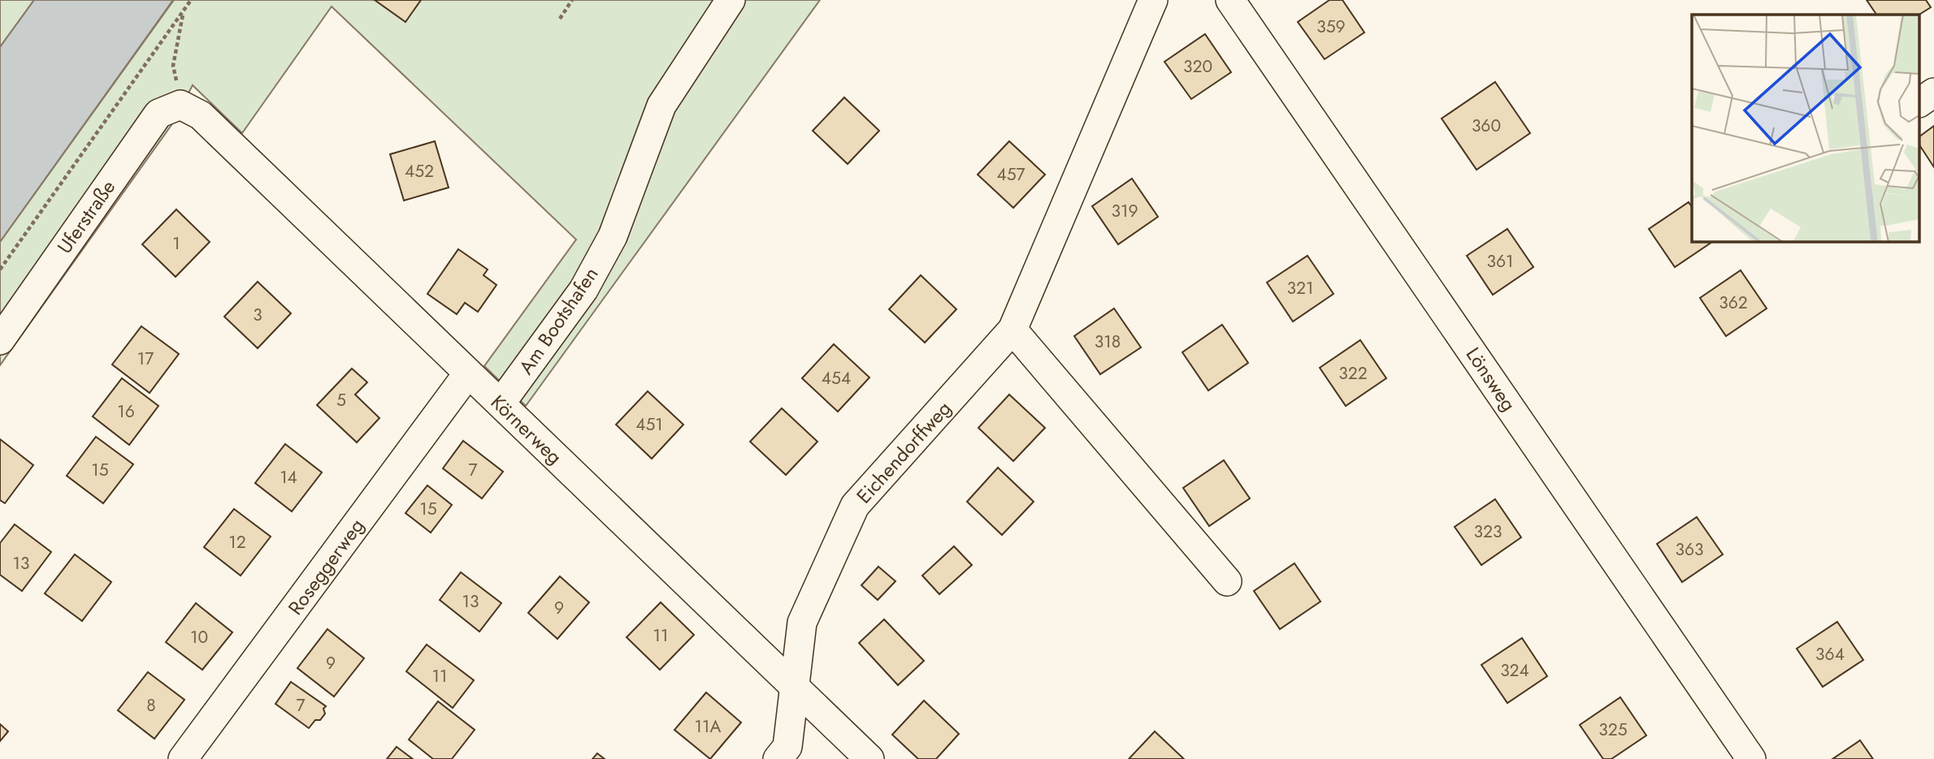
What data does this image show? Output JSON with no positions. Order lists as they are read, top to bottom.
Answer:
{
  "streets": {
    "street": [
      "Uferstraße",
      "Am Bootshafen",
      "Lönsweg",
      "Körnerweg",
      "Eichendorffweg",
      "Roseggerweg"
    ]
  },
  "crossings": [
    ["Uferstraße", "Körnerweg"],
    ["Am Bootshafen", "Körnerweg"],
    ["Körnerweg", "Eichendorffweg"],
    ["Körnerweg", "Roseggerweg"]
  ],
  "house_numbers": [
    "359",
    "320",
    "360",
    "452",
    "457",
    "319",
    "1",
    "361",
    "321",
    "362",
    "3",
    "318",
    "17",
    "322",
    "454",
    "5",
    "16",
    "451",
    "15",
    "7",
    "14",
    "15",
    "323",
    "12",
    "363",
    "13",
    "13",
    "9",
    "11",
    "10",
    "364",
    "9",
    "324",
    "11",
    "8",
    "7",
    "11A",
    "325"
  ]
}
